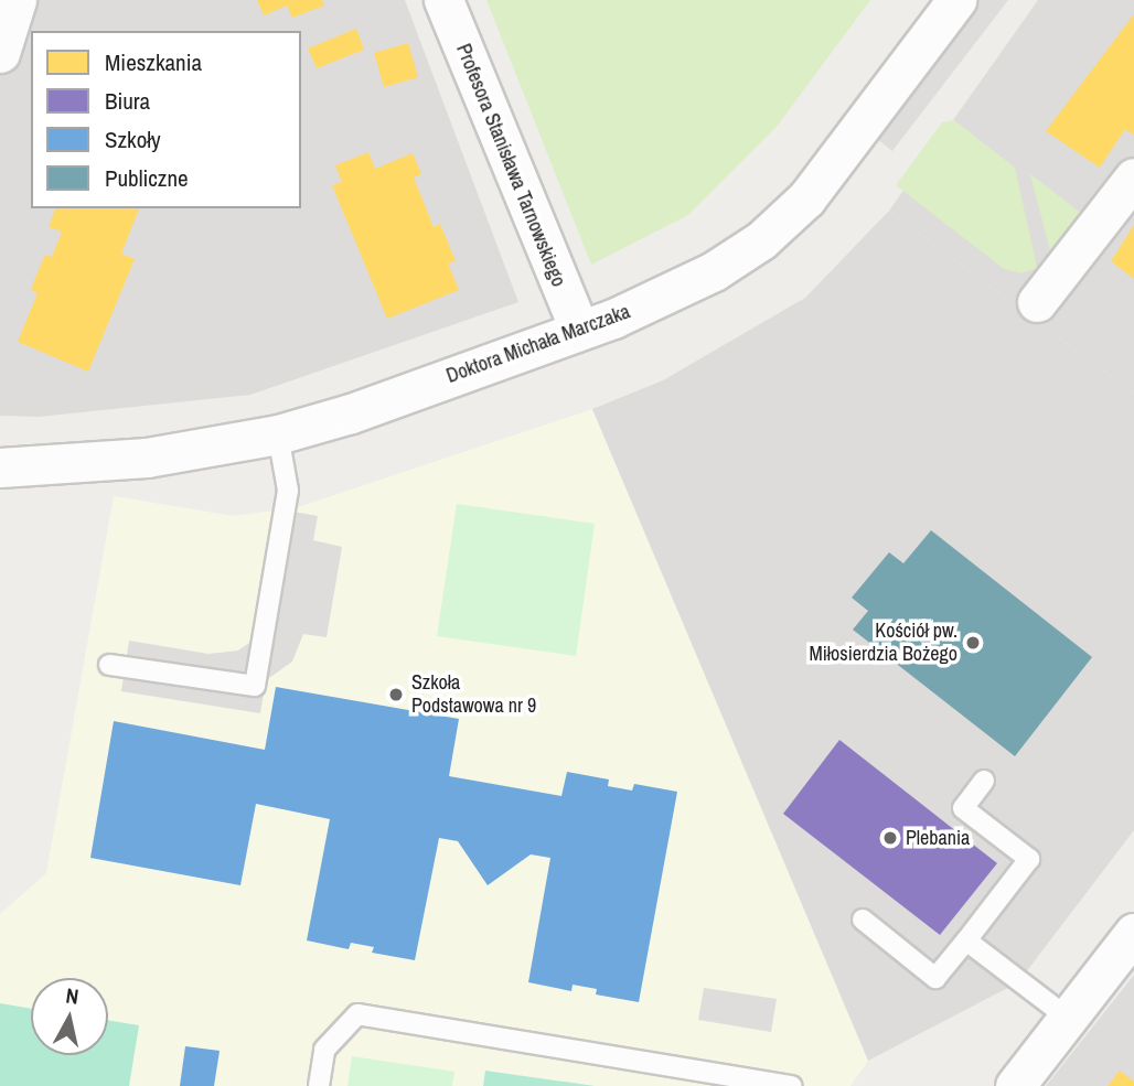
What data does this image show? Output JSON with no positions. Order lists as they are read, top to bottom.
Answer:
{
  "streets": {
    "street": ["Profesora Stanisława Tarnowskiego", "Doktora Michała Marczaka"]
  },
  "crossings": [
    ["Profesora Stanisława Tarnowskiego", "Doktora Michała Marczaka"]
  ],
  "places": ["Kościół pw. Miłosierdzia Bożego", "Szkoła Podstawowa nr 9", "Plebania"],
  "legend": [
    "Mieszkania",
    "Biura",
    "Szkoły",
    "Publiczne"
  ],
  "north": "top"
}
